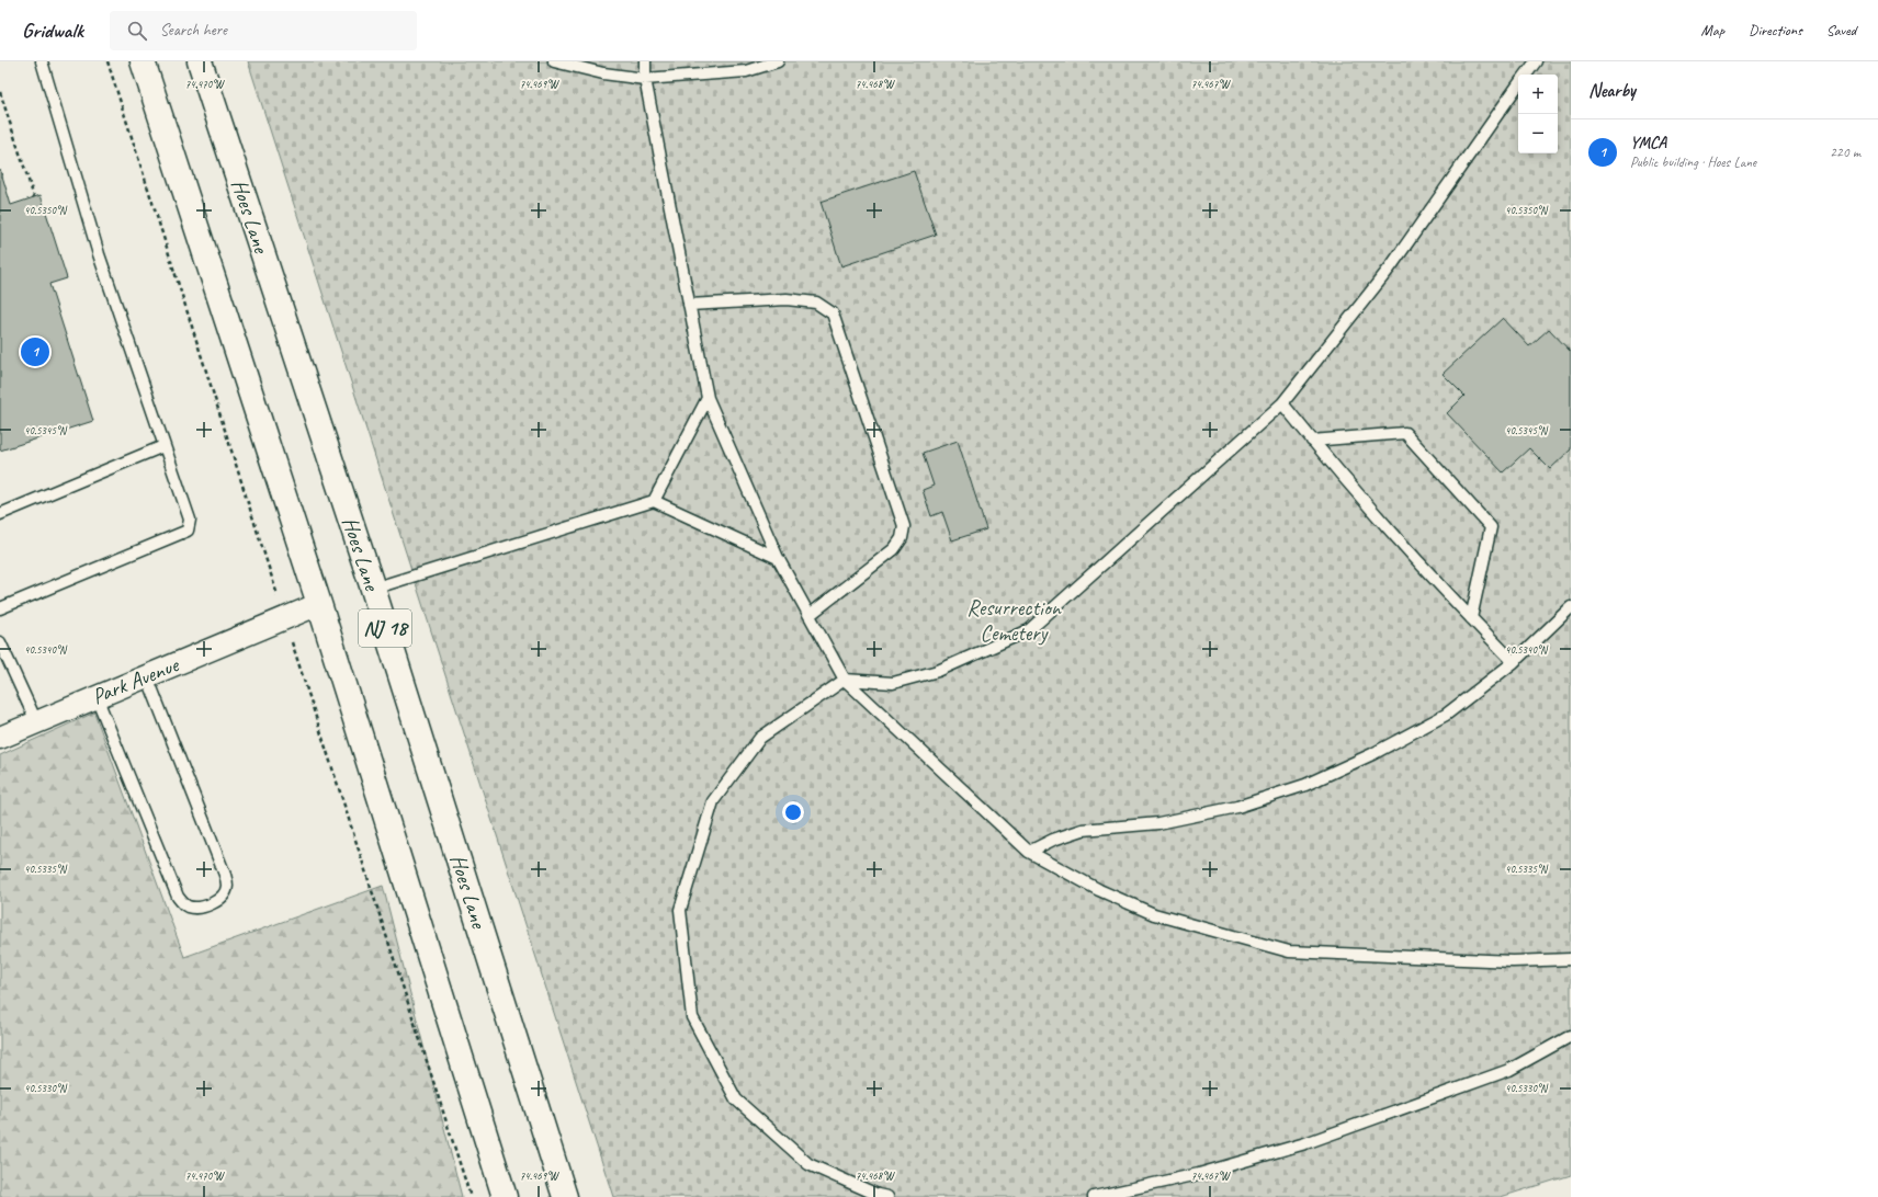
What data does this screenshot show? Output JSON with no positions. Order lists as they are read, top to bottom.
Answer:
{
  "streets": {
    "highway": ["Hoes Lane", "NJ 18"],
    "street": ["Park Avenue"]
  },
  "crossings": [
    ["NJ 18", "Park Avenue"]
  ],
  "parks": ["Resurrection Cemetery"],
  "page": {
    "header": "Gridwalk",
    "search": "Search here",
    "nav": ["Map", "Directions", "Saved"],
    "heading": "Nearby",
    "map_buttons": ["+", "−"],
    "list": [
      {
        "mark": "1",
        "name": "YMCA",
        "note": "Public building · Hoes Lane",
        "value": "220 m"
      }
    ],
    "pins": "1"
  },
  "coordinates": [
    "74.470°W",
    "74.469°W",
    "74.468°W",
    "74.467°W",
    "40.5350°N",
    "40.5345°N",
    "40.5340°N",
    "40.5335°N",
    "40.5330°N"
  ]
}
